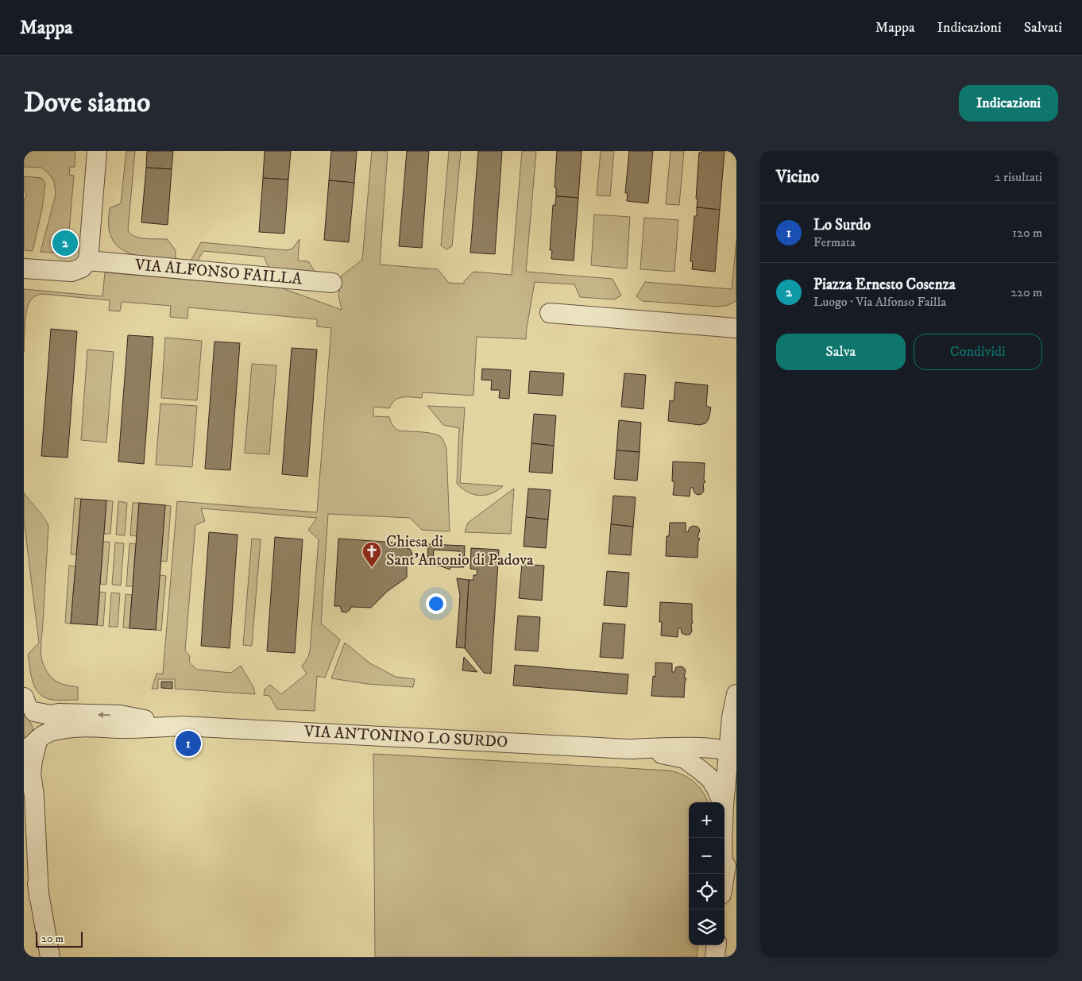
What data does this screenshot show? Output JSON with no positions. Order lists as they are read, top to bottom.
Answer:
{
  "streets": {
    "street": ["VIA ALFONSO FAILLA", "VIA ANTONINO LO SURDO"]
  },
  "places": {
    "church": ["Chiesa di Sant'Antonio di Padova"]
  },
  "scale_bar": "20 m",
  "page": {
    "header": "Mappa",
    "nav": ["Mappa", "Indicazioni", "Salvati"],
    "buttons": [
      "Indicazioni",
      ["Salva", "Condividi"]
    ],
    "title": "Dove siamo",
    "heading": ["Vicino", "2 risultati"],
    "list": [
      {
        "mark": "1",
        "name": "Lo Surdo",
        "note": "Fermata",
        "value": "120 m"
      },
      {
        "mark": "2",
        "name": "Piazza Ernesto Cosenza",
        "note": "Luogo · Via Alfonso Failla",
        "value": "220 m"
      }
    ],
    "pins": ["2", "1"],
    "map_buttons": ["+", "−"],
    "scale": "20 m"
  }
}
